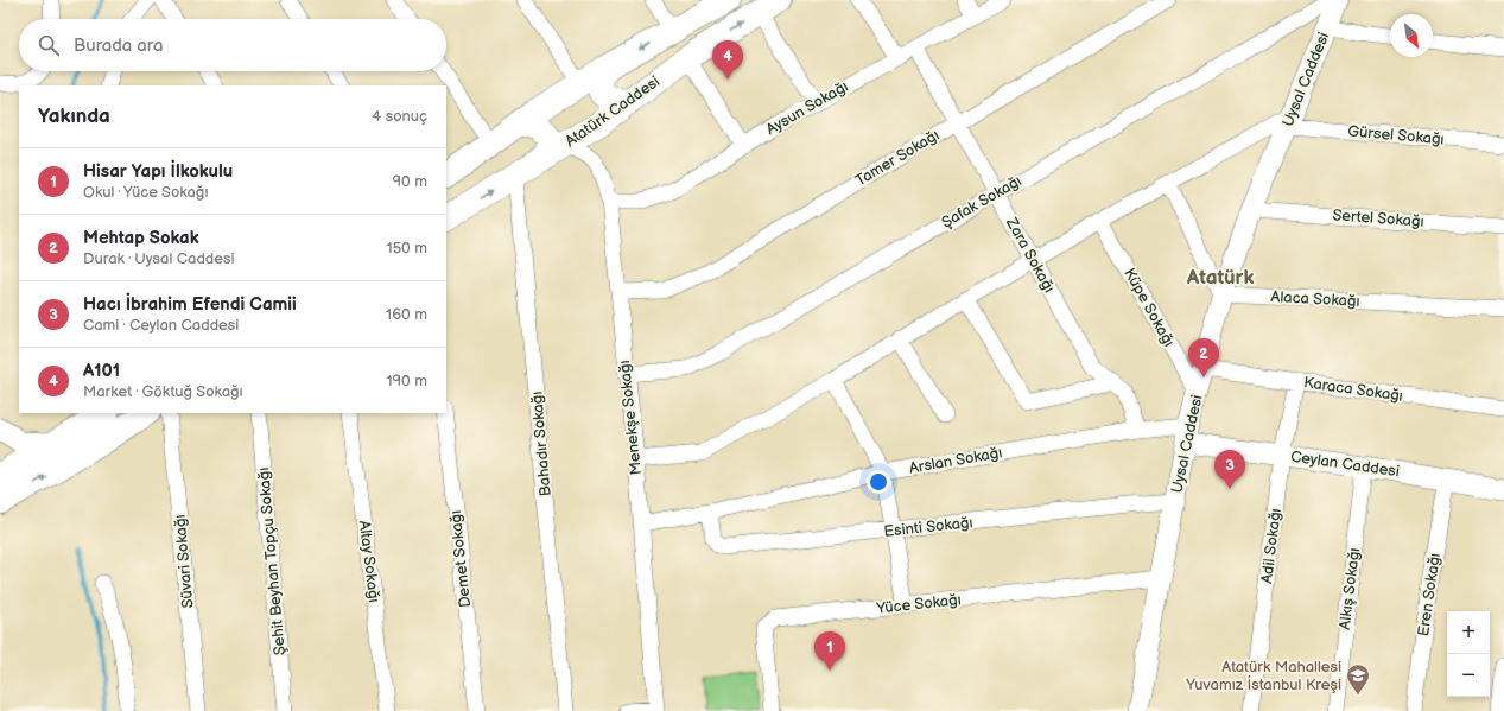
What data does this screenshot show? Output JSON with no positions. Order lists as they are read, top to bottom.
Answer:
{
  "streets": {
    "main road": ["Atatürk Caddesi"],
    "street": [
      "Uysal Caddesi",
      "Aysun Sokağı",
      "Gürsel Sokağı",
      "Tamer Sokağı",
      "Şafak Sokağı",
      "Sertel Sokağı",
      "Zara Sokağı",
      "Alaca Sokağı",
      "Küpe Sokağı",
      "Karaca Sokağı",
      "Menekşe Sokağı",
      "Bahadır Sokağı",
      "Arslan Sokağı",
      "Ceylan Caddesi",
      "Esinti Sokağı",
      "Adil Sokağı",
      "Demet Sokağı",
      "Süvari Sokağı",
      "Şehit Beyhan Topçu Sokağı",
      "Altay Sokağı",
      "Alkış Sokağı",
      "Eren Sokağı",
      "Yüce Sokağı"
    ]
  },
  "crossings": [
    ["Uysal Caddesi", "Gürsel Sokağı"],
    ["Uysal Caddesi", "Sertel Sokağı"],
    ["Uysal Caddesi", "Alaca Sokağı"],
    ["Uysal Caddesi", "Küpe Sokağı"],
    ["Uysal Caddesi", "Karaca Sokağı"],
    ["Uysal Caddesi", "Arslan Sokağı"],
    ["Uysal Caddesi", "Ceylan Caddesi"],
    ["Uysal Caddesi", "Esinti Sokağı"],
    ["Uysal Caddesi", "Yüce Sokağı"],
    ["Aysun Sokağı", "Zara Sokağı"],
    ["Aysun Sokağı", "Menekşe Sokağı"],
    ["Atatürk Caddesi", "Menekşe Sokağı"],
    ["Atatürk Caddesi", "Bahadır Sokağı"],
    ["Tamer Sokağı", "Zara Sokağı"],
    ["Tamer Sokağı", "Menekşe Sokağı"],
    ["Şafak Sokağı", "Zara Sokağı"],
    ["Şafak Sokağı", "Menekşe Sokağı"],
    ["Zara Sokağı", "Arslan Sokağı"],
    ["Karaca Sokağı", "Adil Sokağı"],
    ["Menekşe Sokağı", "Arslan Sokağı"],
    ["Arslan Sokağı", "Ceylan Caddesi"],
    ["Arslan Sokağı", "Esinti Sokağı"],
    ["Ceylan Caddesi", "Adil Sokağı"],
    ["Ceylan Caddesi", "Alkış Sokağı"],
    ["Ceylan Caddesi", "Eren Sokağı"]
  ],
  "districts": ["Atatürk"],
  "places": {
    "school or university": ["Atatürk Mahallesi Yuvamız İstanbul Kreşi"]
  },
  "north": "bottom right",
  "page": {
    "search": "Burada ara",
    "pins": [
      "4",
      "2",
      "3",
      "1"
    ],
    "heading": ["Yakında", "4 sonuç"],
    "list": [
      {
        "mark": "1",
        "name": "Hisar Yapı İlkokulu",
        "note": "Okul · Yüce Sokağı",
        "value": "90 m"
      },
      {
        "mark": "2",
        "name": "Mehtap Sokak",
        "note": "Durak · Uysal Caddesi",
        "value": "150 m"
      },
      {
        "mark": "3",
        "name": "Hacı İbrahim Efendi Camii",
        "note": "Cami · Ceylan Caddesi",
        "value": "160 m"
      },
      {
        "mark": "4",
        "name": "A101",
        "note": "Market · Göktuğ Sokağı",
        "value": "190 m"
      }
    ],
    "map_buttons": ["+", "−"]
  }
}
